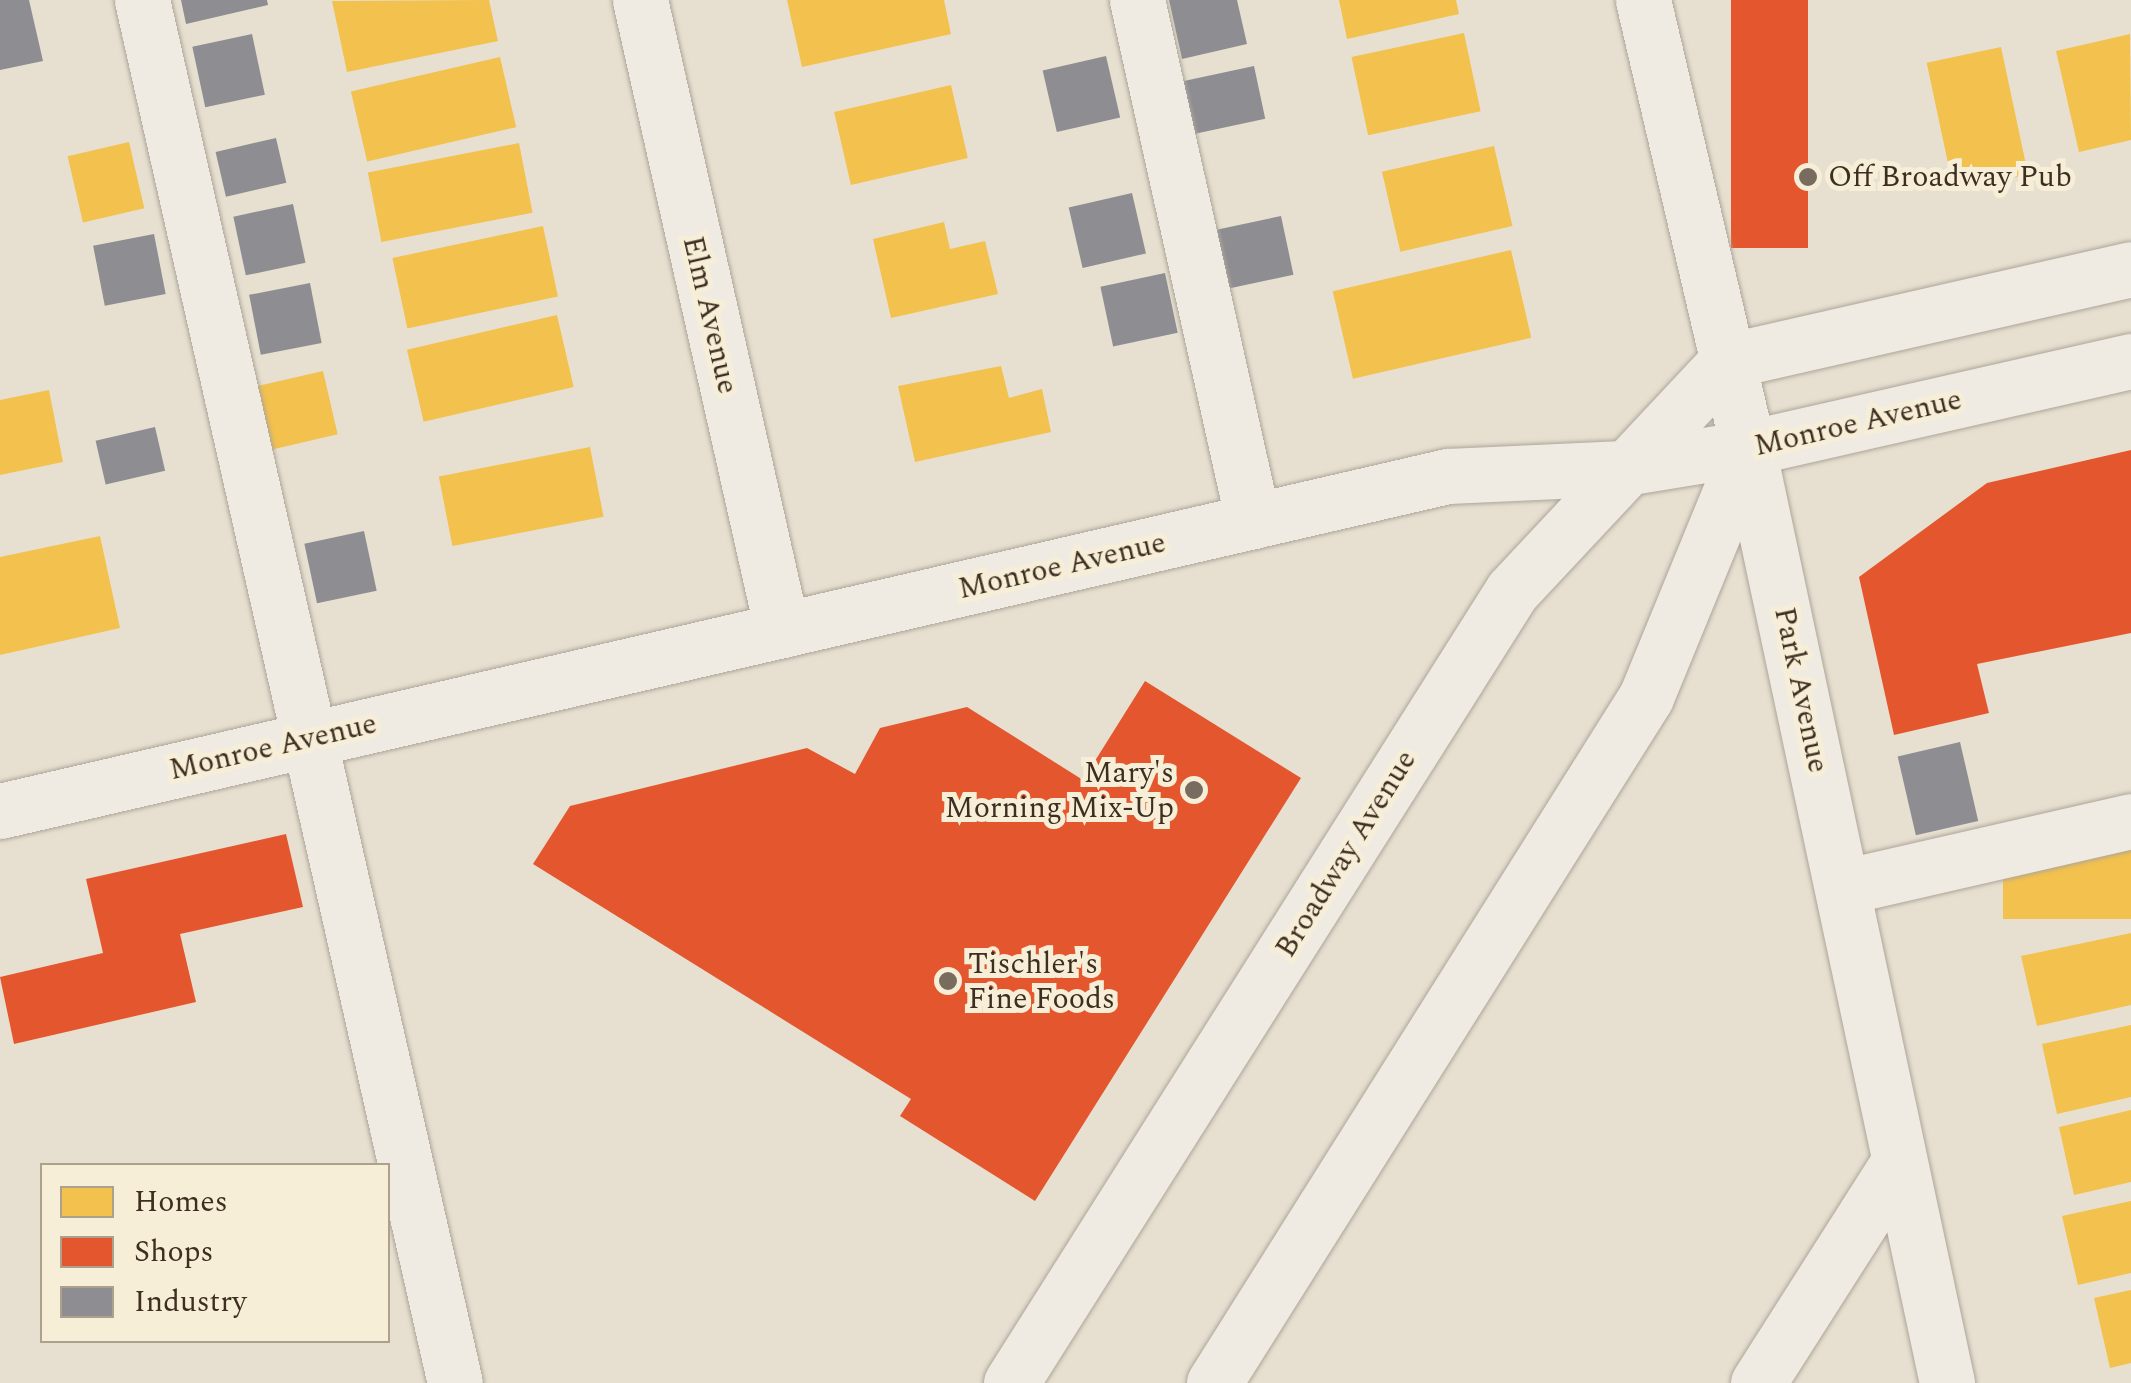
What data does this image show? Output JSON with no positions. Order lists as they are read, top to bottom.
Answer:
{
  "streets": {
    "street": [
      "Elm Avenue",
      "Monroe Avenue",
      "Park Avenue",
      "Broadway Avenue"
    ]
  },
  "crossings": [
    ["Elm Avenue", "Monroe Avenue"],
    ["Monroe Avenue", "Park Avenue"],
    ["Monroe Avenue", "Broadway Avenue"],
    ["Park Avenue", "Broadway Avenue"]
  ],
  "places": ["Off Broadway Pub", "Mary's Morning Mix-Up", "Tischler's Fine Foods"],
  "legend": ["Homes", "Shops", "Industry"]
}
